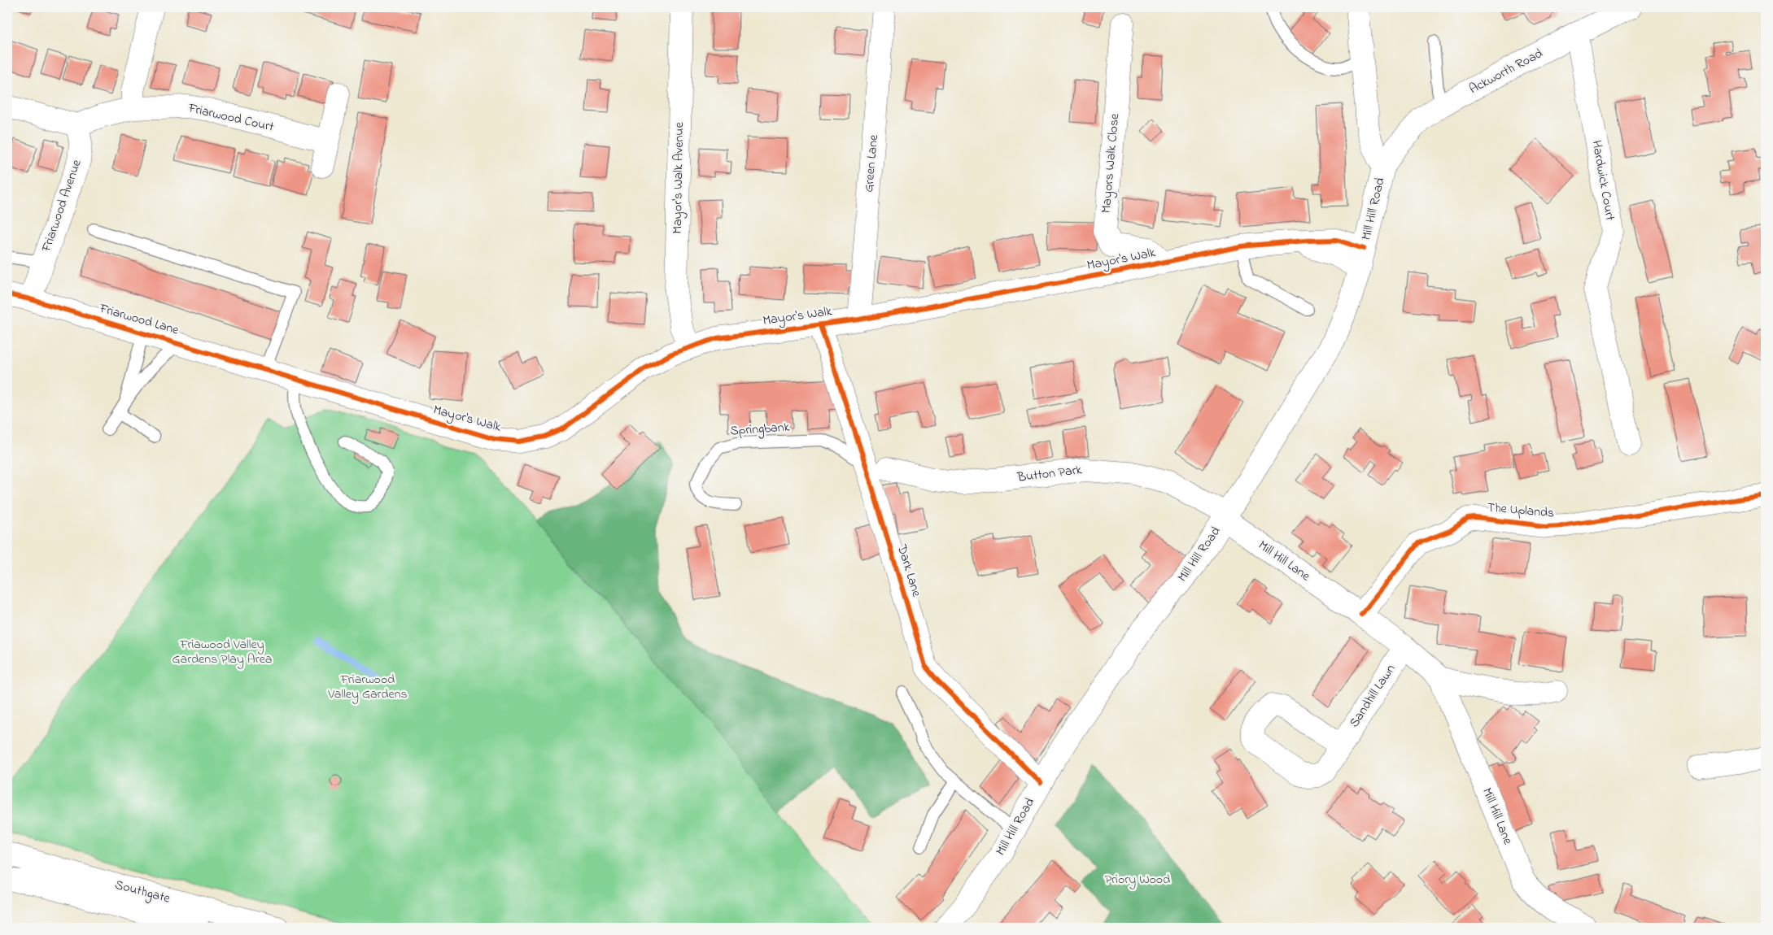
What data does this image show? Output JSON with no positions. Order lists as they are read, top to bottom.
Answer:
{
  "streets": {
    "main road": [
      "Ackworth Road",
      "Friarwood Court",
      "Green Lane",
      "Mayors Walk Close",
      "Mayor's Walk Avenue",
      "Hardwick Court",
      "Friarwood Avenue",
      "Mill Hill Road",
      "Mayor's Walk",
      "Friarwood Lane",
      "Button Park",
      "The Uplands",
      "Mill Hill Lane",
      "Dark Lane",
      "Sandhill Lawn",
      "Southgate"
    ],
    "lane": ["Springbank"]
  },
  "crossings": [
    ["Ackworth Road", "Hardwick Court"],
    ["Ackworth Road", "Mill Hill Road"],
    ["Green Lane", "Mayor's Walk"],
    ["Mayors Walk Close", "Mayor's Walk"],
    ["Mayor's Walk Avenue", "Mayor's Walk"],
    ["Friarwood Avenue", "Friarwood Lane"],
    ["Mill Hill Road", "Mayor's Walk"],
    ["Mill Hill Road", "Button Park"],
    ["Mill Hill Road", "Mill Hill Lane"],
    ["Mill Hill Road", "Dark Lane"],
    ["Mayor's Walk", "Friarwood Lane"],
    ["Mayor's Walk", "Dark Lane"],
    ["Springbank", "Button Park"],
    ["Springbank", "Dark Lane"],
    ["Button Park", "Mill Hill Lane"],
    ["Button Park", "Dark Lane"],
    ["The Uplands", "Mill Hill Lane"],
    ["Mill Hill Lane", "Sandhill Lawn"]
  ],
  "parks": ["Friawood Valley Gardens Play Area", "Friarwood Valley Gardens", "Priory Wood"]
}
